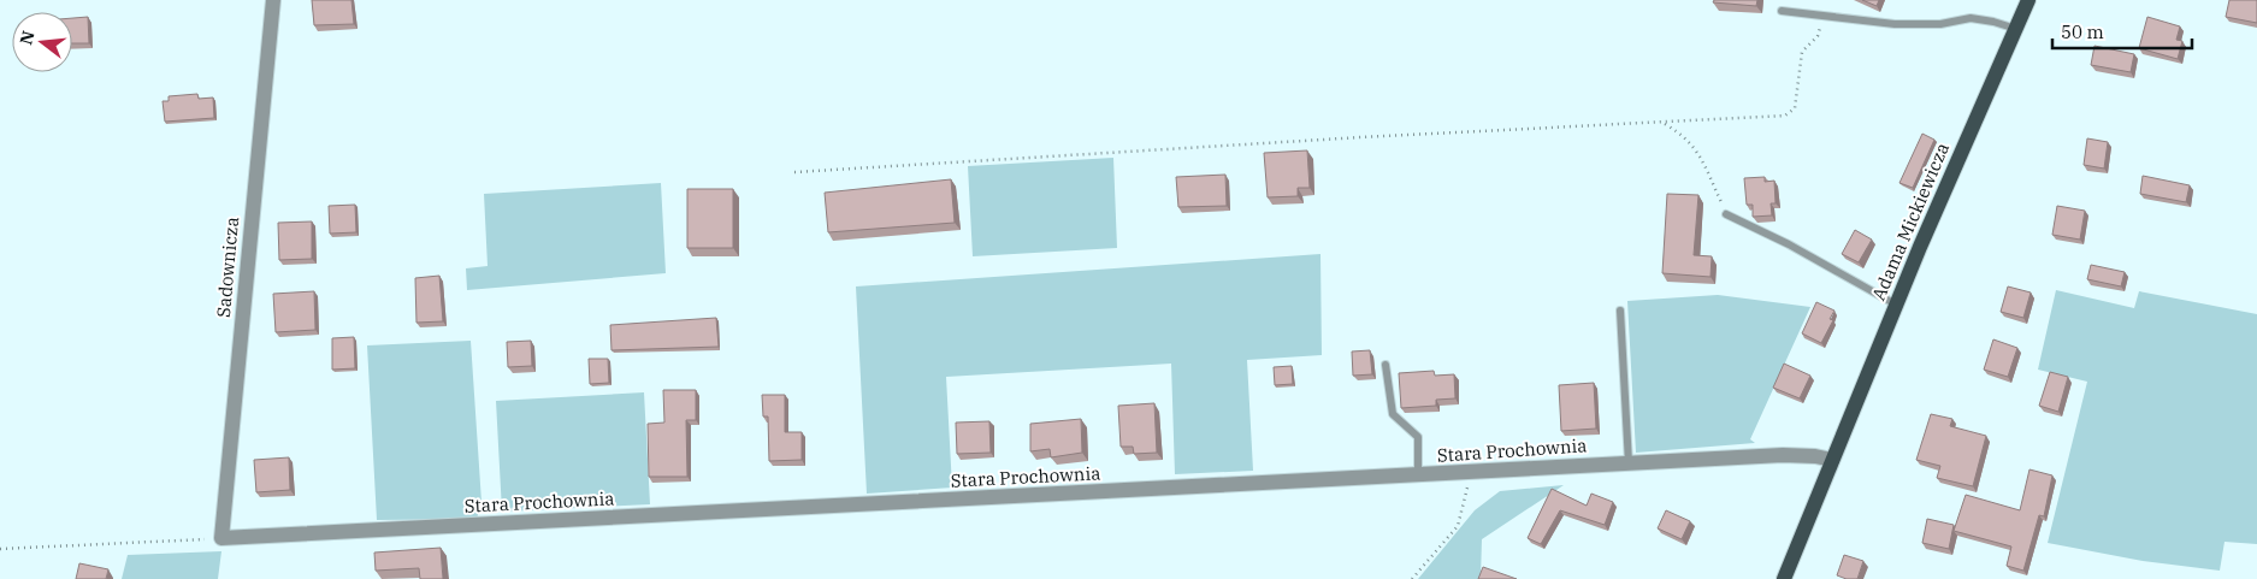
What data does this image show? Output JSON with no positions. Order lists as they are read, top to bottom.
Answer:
{
  "streets": {
    "main road": ["Adama Mickiewicza"],
    "street": ["Sadownicza", "Stara Prochownia"]
  },
  "crossings": [
    ["Adama Mickiewicza", "Stara Prochownia"],
    ["Sadownicza", "Stara Prochownia"]
  ],
  "scale_bar": "50 m",
  "north": "left"
}
